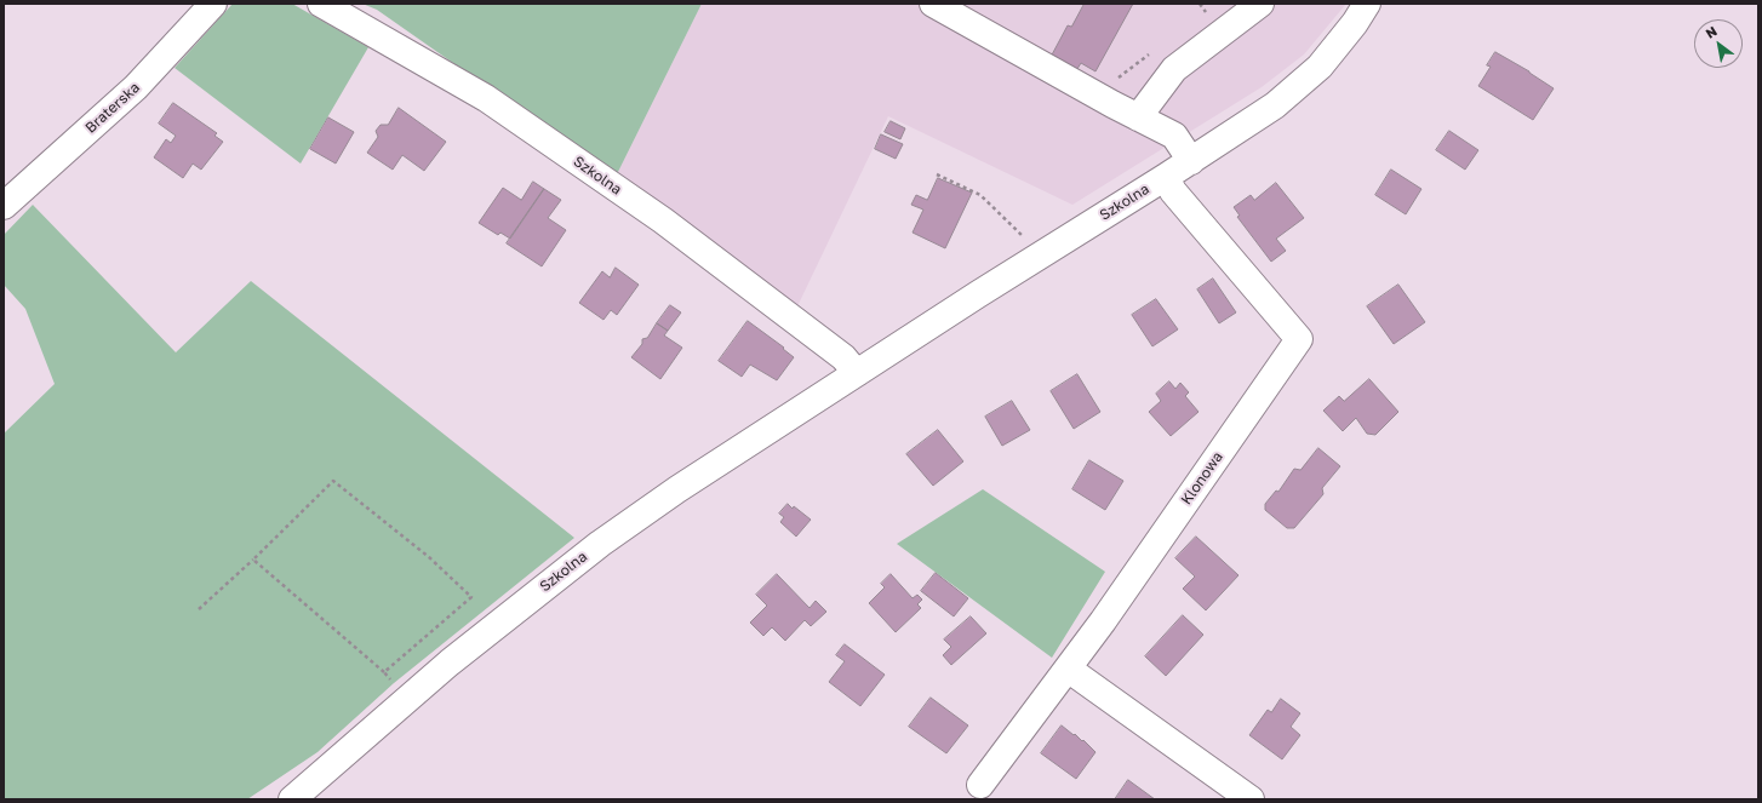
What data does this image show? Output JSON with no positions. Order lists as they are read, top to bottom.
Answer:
{
  "streets": {
    "street": ["Braterska", "Szkolna", "Klonowa"]
  },
  "crossings": [
    ["Szkolna", "Klonowa"]
  ],
  "north": "top left"
}
